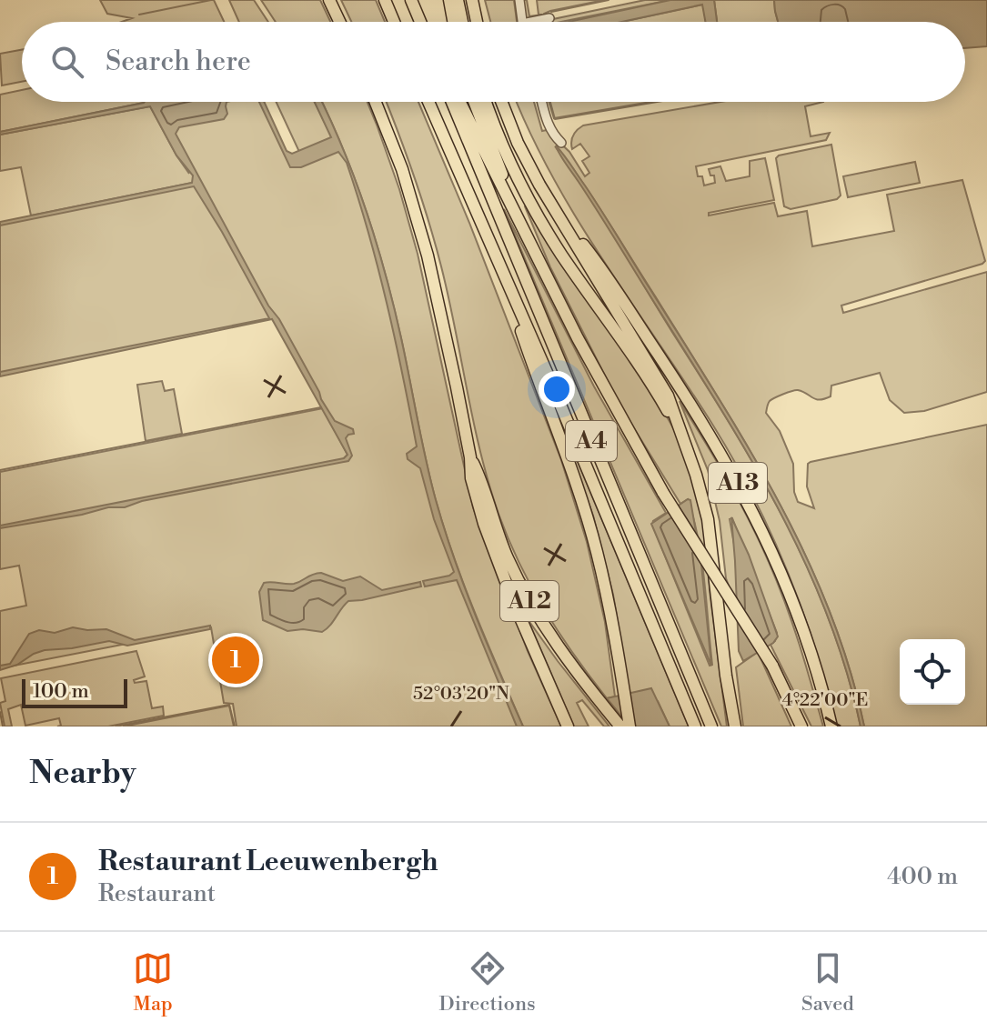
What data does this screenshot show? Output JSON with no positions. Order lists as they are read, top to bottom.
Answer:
{
  "streets": {
    "highway": ["A4", "A13", "A12"]
  },
  "scale_bar": "100 m",
  "page": {
    "search": "Search here",
    "pins": "1",
    "scale": "100 m",
    "heading": "Nearby",
    "list": [
      {
        "mark": "1",
        "name": "Restaurant Leeuwenbergh",
        "note": "Restaurant",
        "value": "400 m"
      }
    ],
    "nav": ["Map", "Directions", "Saved"]
  },
  "coordinates": ["52°03'20\"N", "4°22'00\"E"]
}
